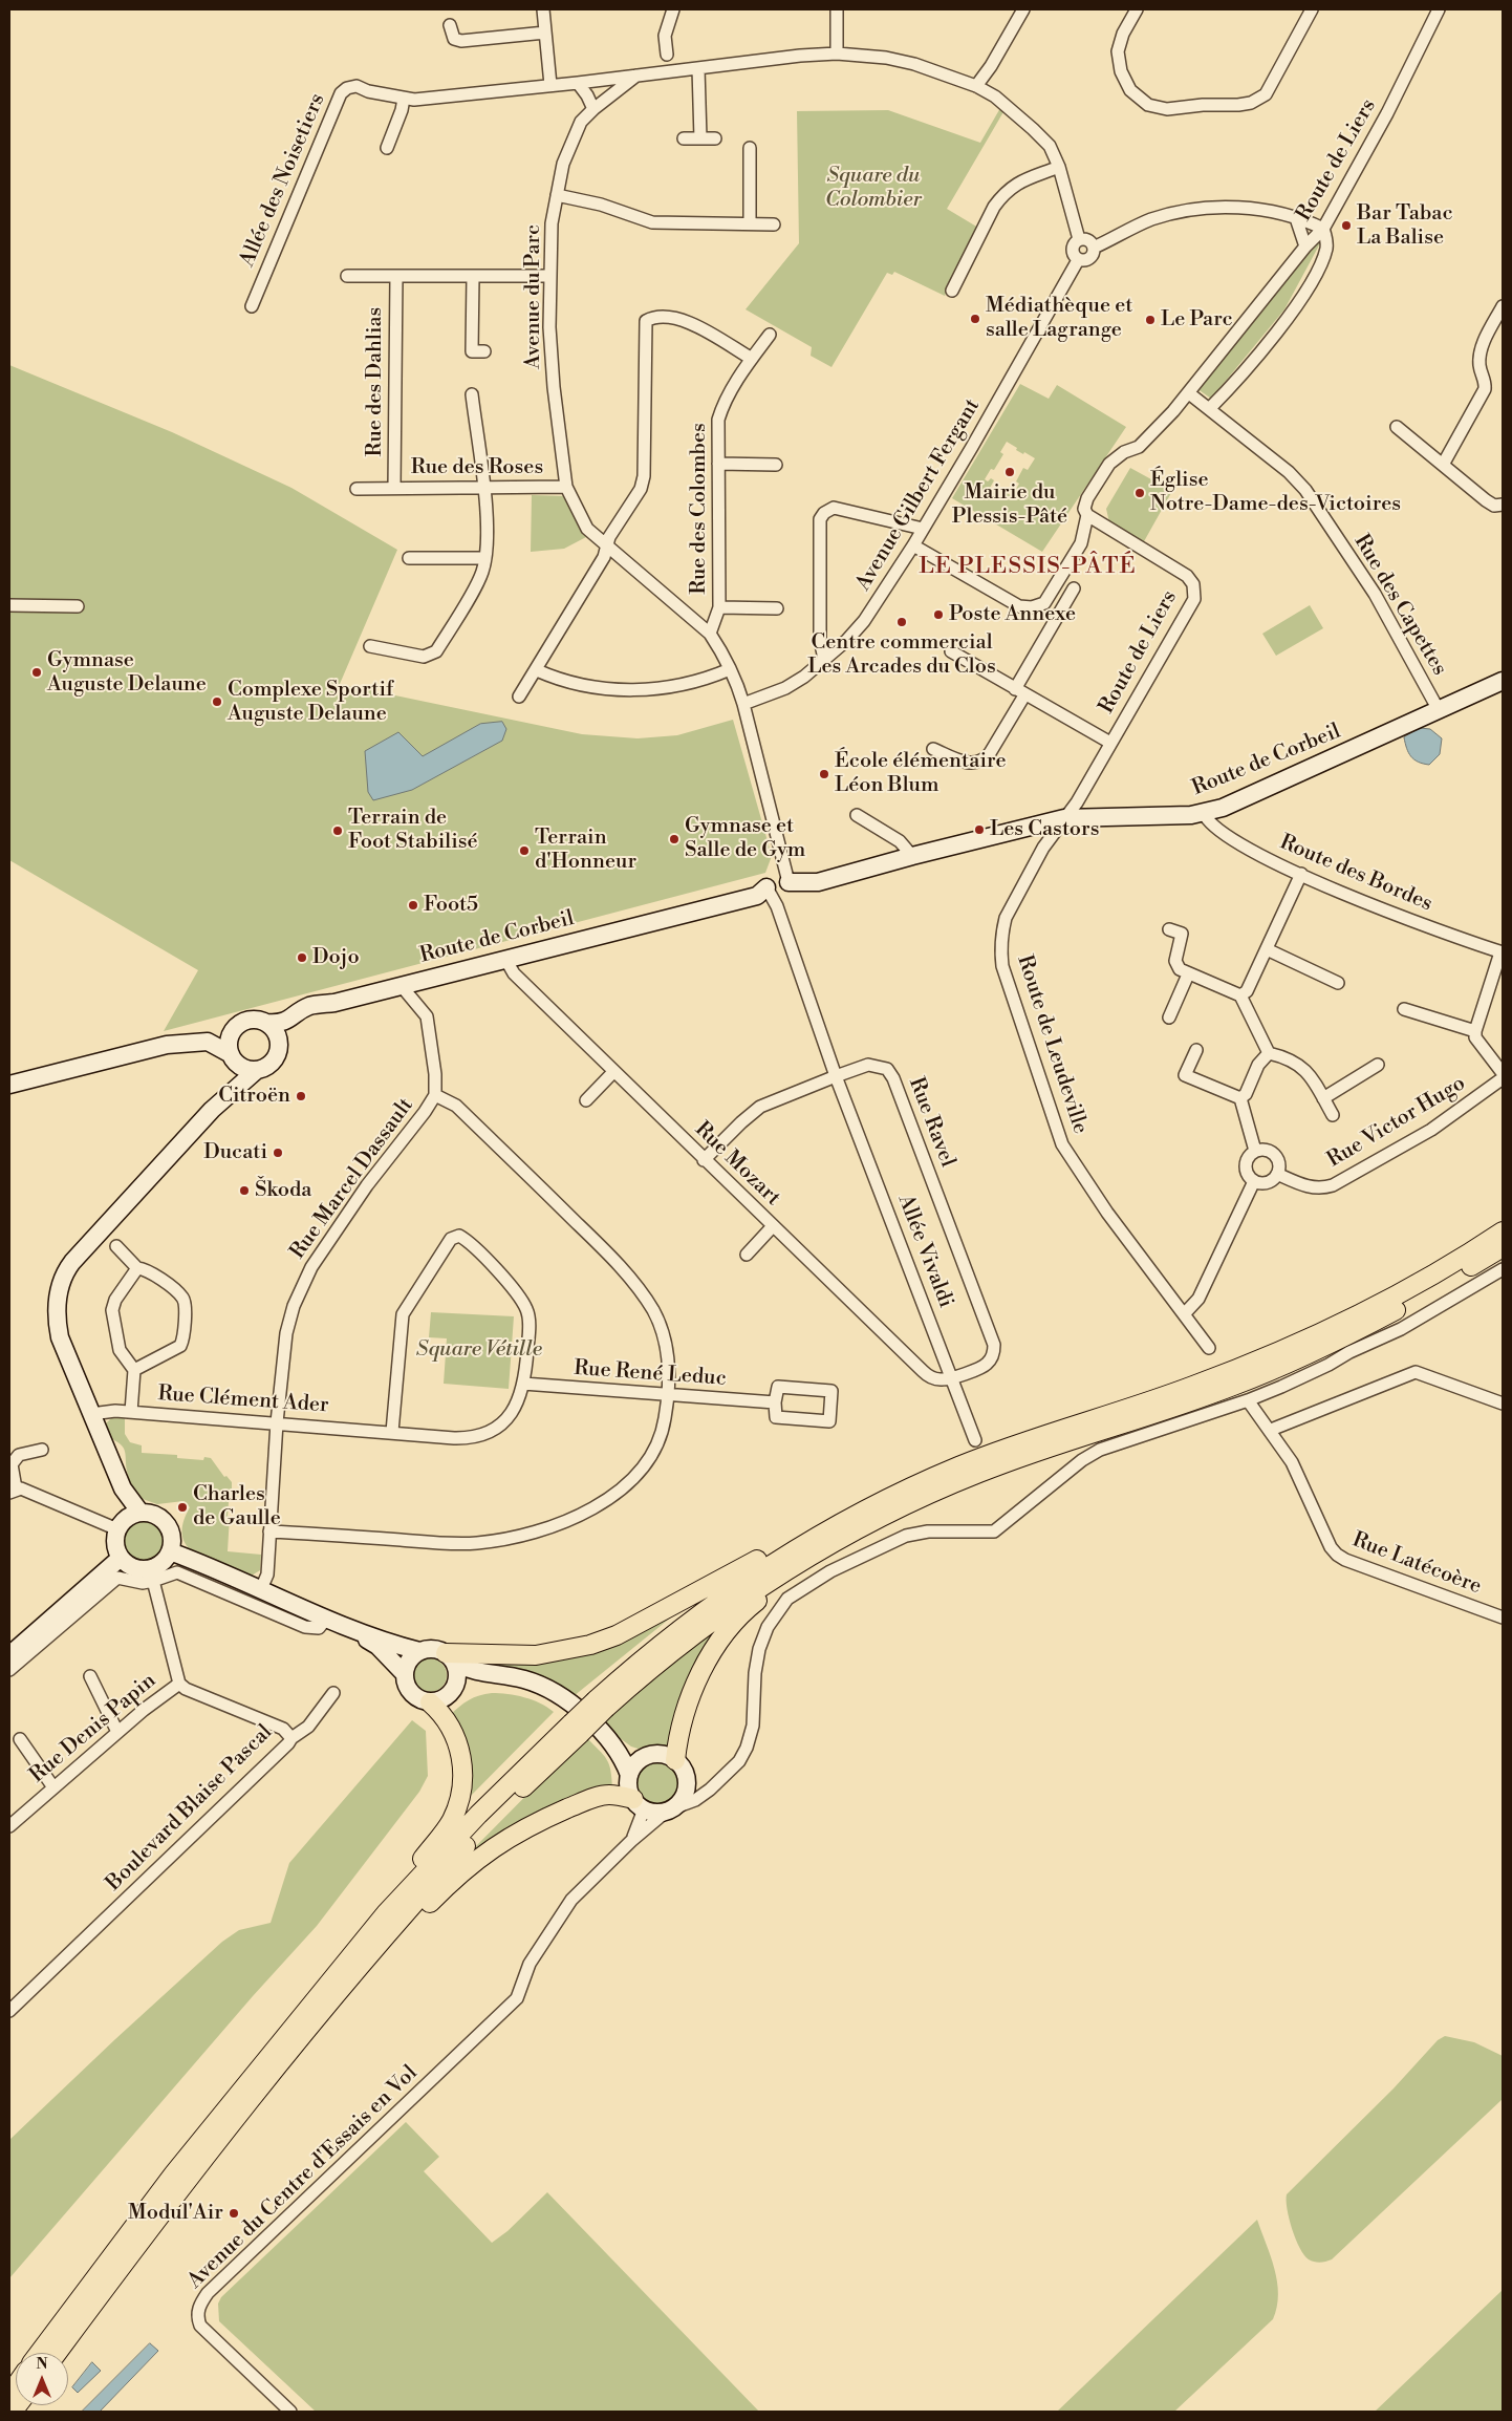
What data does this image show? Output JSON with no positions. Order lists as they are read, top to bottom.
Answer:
{
  "streets": {
    "main road": ["Route de Corbeil"],
    "street": [
      "Route de Liers",
      "Allée des Noisetiers",
      "Avenue du Parc",
      "Rue des Dahlias",
      "Rue des Roses",
      "Avenue Gilbert Fergant",
      "Rue des Colombes",
      "Rue des Capettes",
      "Route des Bordes",
      "Route de Leudeville",
      "Rue Ravel",
      "Rue Victor Hugo",
      "Rue Mozart",
      "Rue Marcel Dassault",
      "Allée Vivaldi",
      "Rue René Leduc",
      "Rue Clément Ader",
      "Rue Latécoère",
      "Rue Denis Papin",
      "Boulevard Blaise Pascal",
      "Avenue du Centre d'Essais en Vol"
    ]
  },
  "crossings": [
    ["Route de Liers", "Rue des Capettes"],
    ["Route de Liers", "Route de Corbeil"],
    ["Route de Liers", "Route de Leudeville"],
    ["Allée des Noisetiers", "Avenue du Parc"],
    ["Avenue du Parc", "Rue des Roses"],
    ["Avenue du Parc", "Avenue Gilbert Fergant"],
    ["Avenue du Parc", "Rue des Colombes"],
    ["Avenue du Parc", "Route de Corbeil"],
    ["Rue des Dahlias", "Rue des Roses"],
    ["Rue des Capettes", "Route de Corbeil"],
    ["Route de Corbeil", "Route des Bordes"],
    ["Route de Corbeil", "Route de Leudeville"],
    ["Route de Corbeil", "Rue Mozart"],
    ["Route de Corbeil", "Rue Marcel Dassault"],
    ["Rue Ravel", "Rue Mozart"],
    ["Rue Ravel", "Allée Vivaldi"],
    ["Rue Mozart", "Allée Vivaldi"],
    ["Rue Marcel Dassault", "Rue Clément Ader"],
    ["Rue René Leduc", "Rue Clément Ader"],
    ["Rue Denis Papin", "Boulevard Blaise Pascal"]
  ],
  "districts": ["LE PLESSIS-PÂTÉ"],
  "parks": ["Square du Colombier", "Square Vétille"],
  "places": [
    "Bar Tabac La Balise",
    "Médiathèque et salle Lagrange",
    "Le Parc",
    "Mairie du Plessis-Pâté",
    "Église Notre-Dame-des-Victoires",
    "Poste Annexe",
    "Centre commercial Les Arcades du Clos",
    "Gymnase Auguste Delaune",
    "Complexe Sportif Auguste Delaune",
    "École élémentaire Léon Blum",
    "Les Castors",
    "Terrain de Foot Stabilisé",
    "Gymnase et Salle de Gym",
    "Terrain d'Honneur",
    "Foot5",
    "Dojo",
    "Citroën",
    "Ducati",
    "Škoda",
    "Charles de Gaulle",
    "Modul'Air"
  ],
  "north": "top"
}
